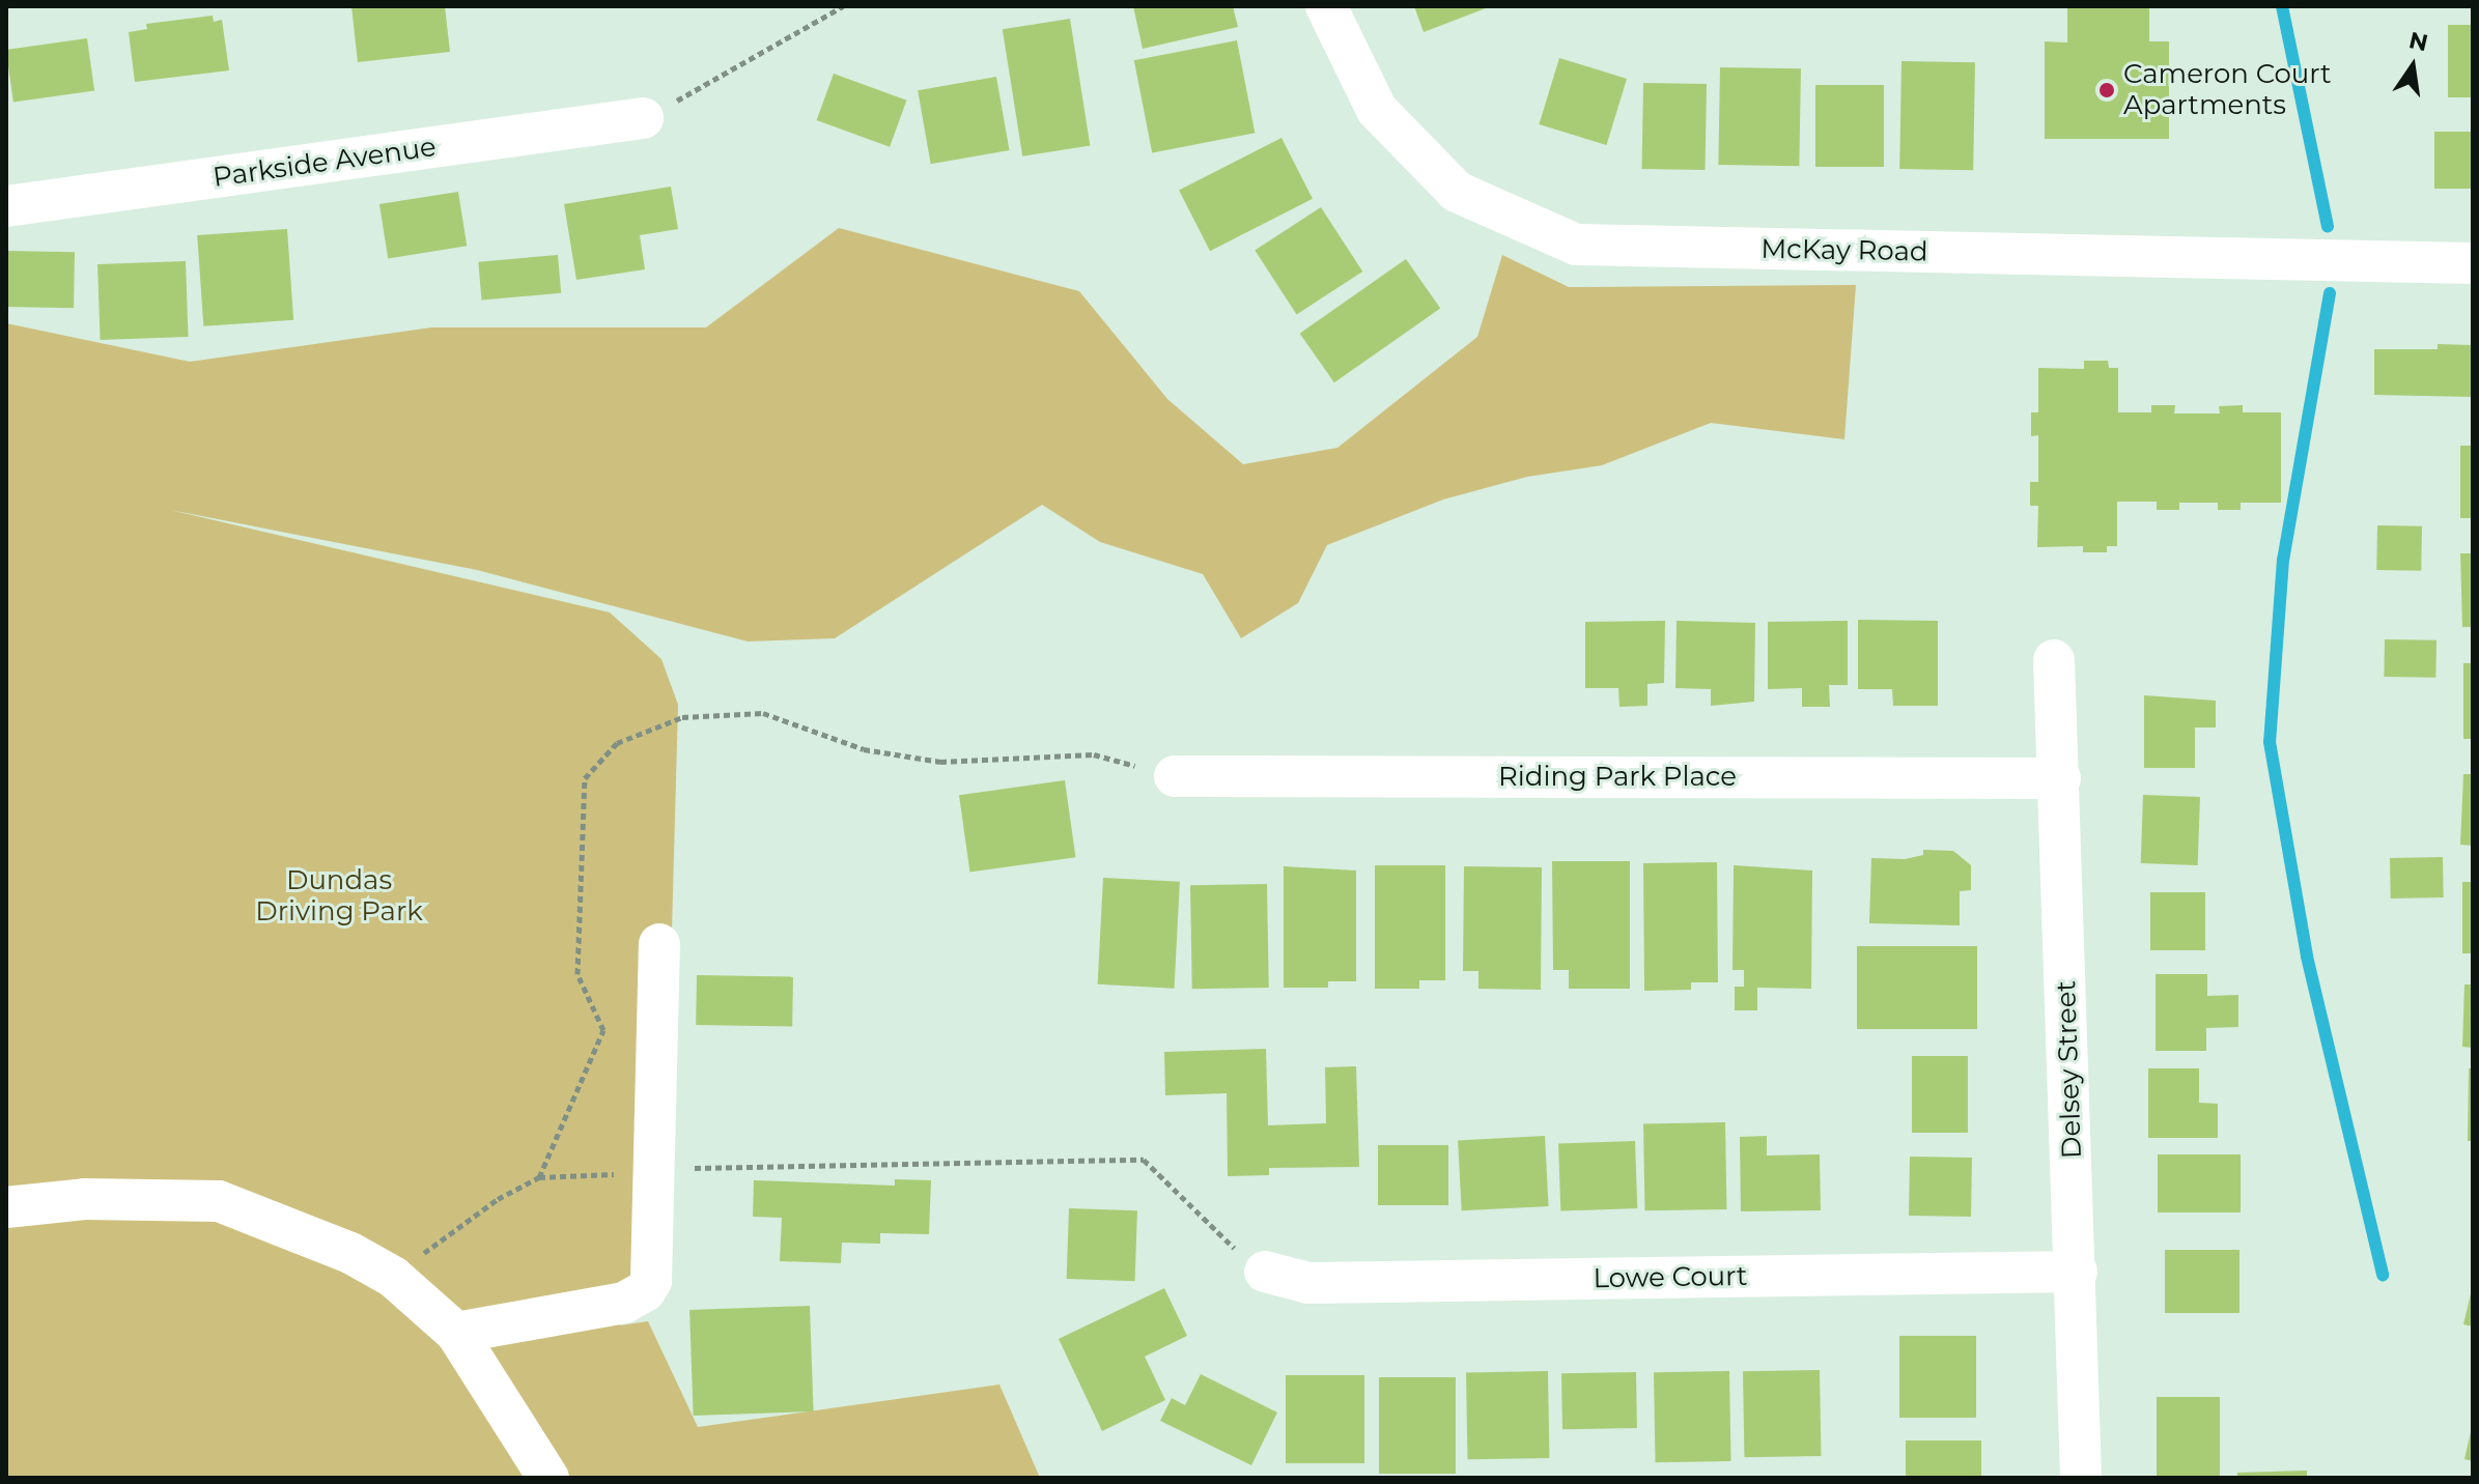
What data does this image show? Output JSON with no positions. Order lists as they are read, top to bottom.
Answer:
{
  "streets": {
    "street": [
      "Parkside Avenue",
      "McKay Road",
      "Riding Park Place",
      "Delsey Street",
      "Lowe Court"
    ]
  },
  "crossings": [
    ["Riding Park Place", "Delsey Street"],
    ["Delsey Street", "Lowe Court"]
  ],
  "parks": ["Dundas Driving Park"],
  "places": ["Cameron Court Apartments"],
  "north": "top"
}
